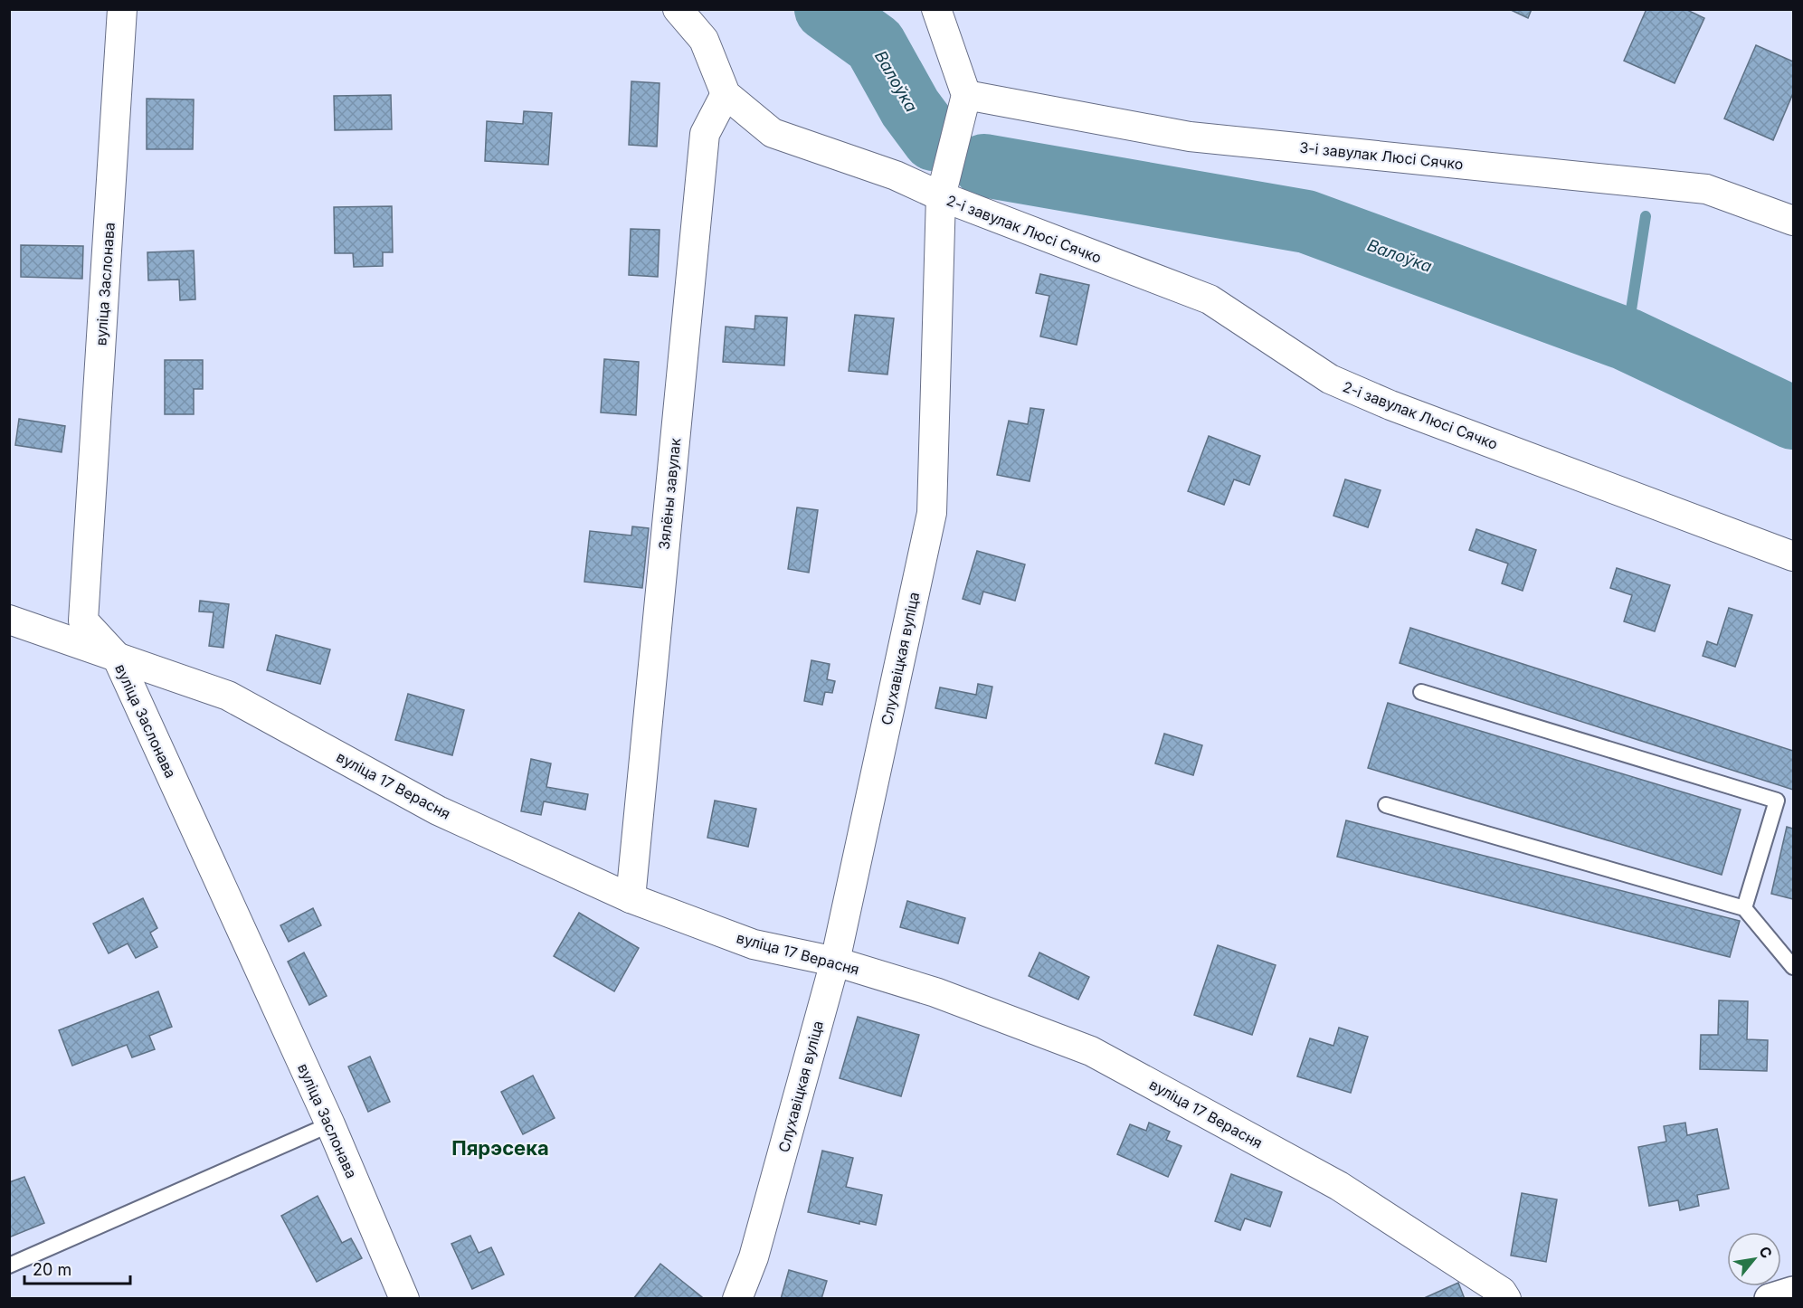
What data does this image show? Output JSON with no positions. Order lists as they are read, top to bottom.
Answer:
{
  "streets": {
    "street": [
      "3-і завулак Люсі Сячко",
      "2-і завулак Люсі Сячко",
      "вуліца Заслонава",
      "Зялёны завулак",
      "Слухавіцкая вуліца",
      "вуліца 17 Верасня"
    ]
  },
  "crossings": [
    ["3-і завулак Люсі Сячко", "Слухавіцкая вуліца"],
    ["2-і завулак Люсі Сячко", "Зялёны завулак"],
    ["2-і завулак Люсі Сячко", "Слухавіцкая вуліца"],
    ["вуліца Заслонава", "вуліца 17 Верасня"],
    ["Зялёны завулак", "вуліца 17 Верасня"],
    ["Слухавіцкая вуліца", "вуліца 17 Верасня"]
  ],
  "districts": ["Пярэсека"],
  "water": ["Валоўка"],
  "scale_bar": "20 m",
  "north": "top right"
}
